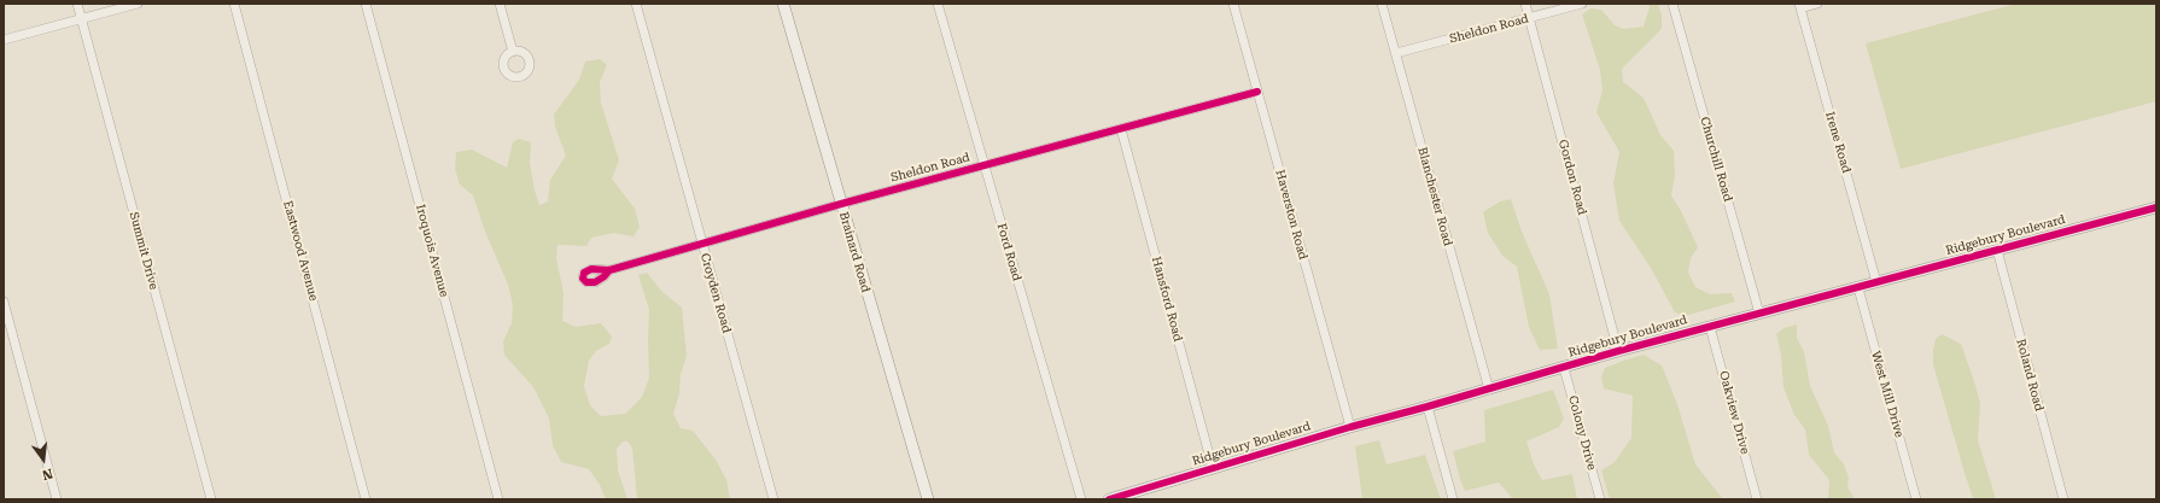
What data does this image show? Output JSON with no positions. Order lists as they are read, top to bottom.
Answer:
{
  "streets": {
    "street": [
      "Sheldon Road",
      "Irene Road",
      "Churchill Road",
      "Gordon Road",
      "Blanchester Road",
      "Haverston Road",
      "Ridgebury Boulevard",
      "Summit Drive",
      "Eastwood Avenue",
      "Iroquois Avenue",
      "Brainard Road",
      "Ford Road",
      "Croyden Road",
      "Hansford Road",
      "Roland Road",
      "West Mill Drive",
      "Oakview Drive",
      "Colony Drive"
    ]
  },
  "crossings": [
    ["Sheldon Road", "Gordon Road"],
    ["Sheldon Road", "Blanchester Road"],
    ["Sheldon Road", "Haverston Road"],
    ["Sheldon Road", "Brainard Road"],
    ["Sheldon Road", "Ford Road"],
    ["Sheldon Road", "Croyden Road"],
    ["Sheldon Road", "Hansford Road"],
    ["Irene Road", "Ridgebury Boulevard"],
    ["Churchill Road", "Ridgebury Boulevard"],
    ["Gordon Road", "Ridgebury Boulevard"],
    ["Blanchester Road", "Ridgebury Boulevard"],
    ["Haverston Road", "Ridgebury Boulevard"],
    ["Ridgebury Boulevard", "Hansford Road"],
    ["Ridgebury Boulevard", "Roland Road"],
    ["Ridgebury Boulevard", "West Mill Drive"],
    ["Ridgebury Boulevard", "Oakview Drive"],
    ["Ridgebury Boulevard", "Colony Drive"]
  ],
  "north": "bottom"
}
